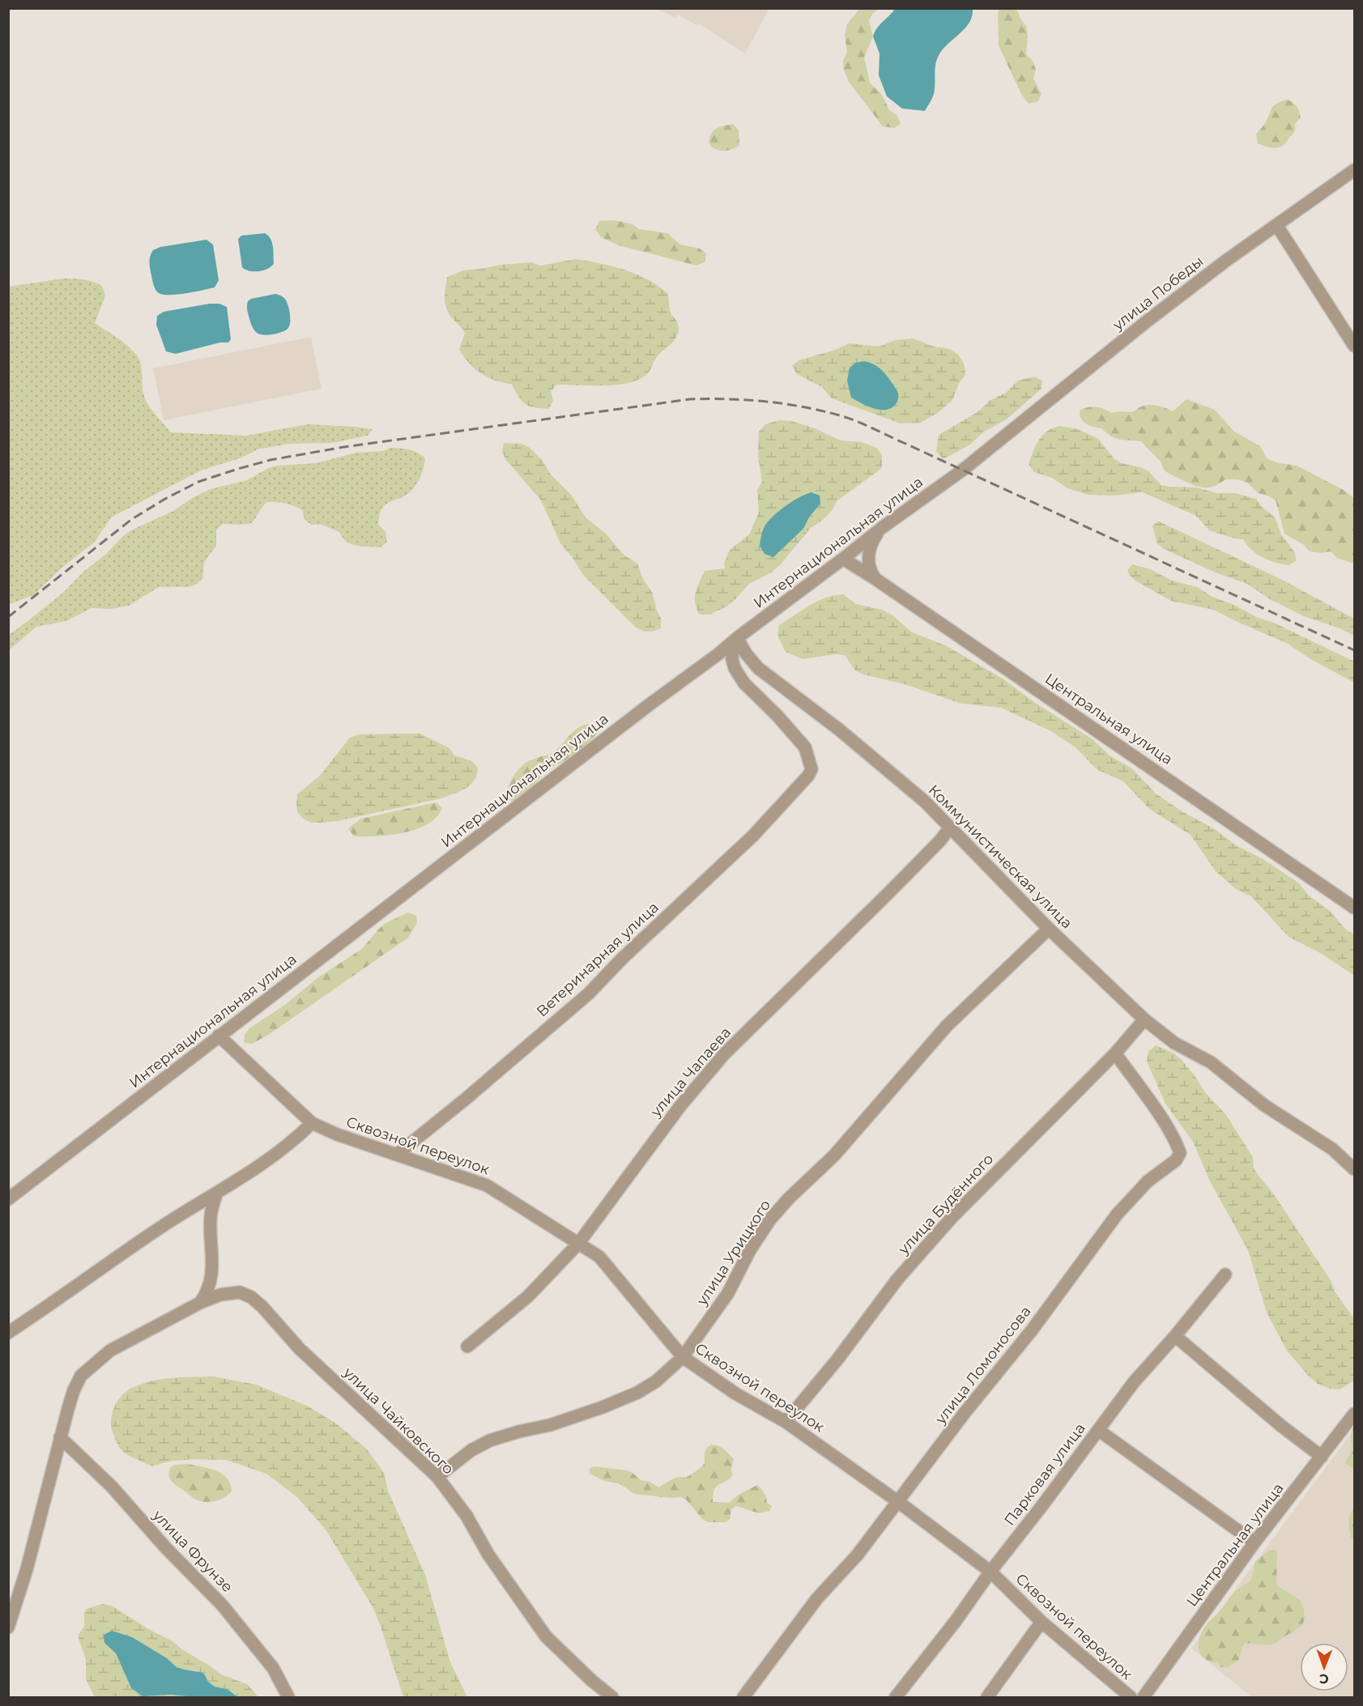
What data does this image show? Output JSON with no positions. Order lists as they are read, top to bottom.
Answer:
{
  "streets": {
    "street": [
      "улица Победы",
      "Интернациональная улица",
      "Центральная улица",
      "Коммунистическая улица",
      "Ветеринарная улица",
      "улица Чапаева",
      "Сквозной переулок",
      "улица Будённого",
      "улица Урицкого",
      "улица Ломоносова",
      "улица Чайковского",
      "Парковая улица",
      "улица Фрунзе"
    ]
  },
  "crossings": [
    ["улица Победы", "Интернациональная улица"],
    ["Интернациональная улица", "Центральная улица"],
    ["Интернациональная улица", "Коммунистическая улица"],
    ["Интернациональная улица", "Ветеринарная улица"],
    ["Интернациональная улица", "Сквозной переулок"],
    ["Коммунистическая улица", "Ветеринарная улица"],
    ["Коммунистическая улица", "улица Чапаева"],
    ["Коммунистическая улица", "улица Будённого"],
    ["Коммунистическая улица", "улица Урицкого"],
    ["Ветеринарная улица", "Сквозной переулок"],
    ["улица Чапаева", "Сквозной переулок"],
    ["Сквозной переулок", "улица Будённого"],
    ["Сквозной переулок", "улица Урицкого"],
    ["Сквозной переулок", "улица Ломоносова"],
    ["Сквозной переулок", "Парковая улица"],
    ["улица Будённого", "улица Ломоносова"],
    ["улица Урицкого", "улица Чайковского"]
  ],
  "north": "bottom"
}
